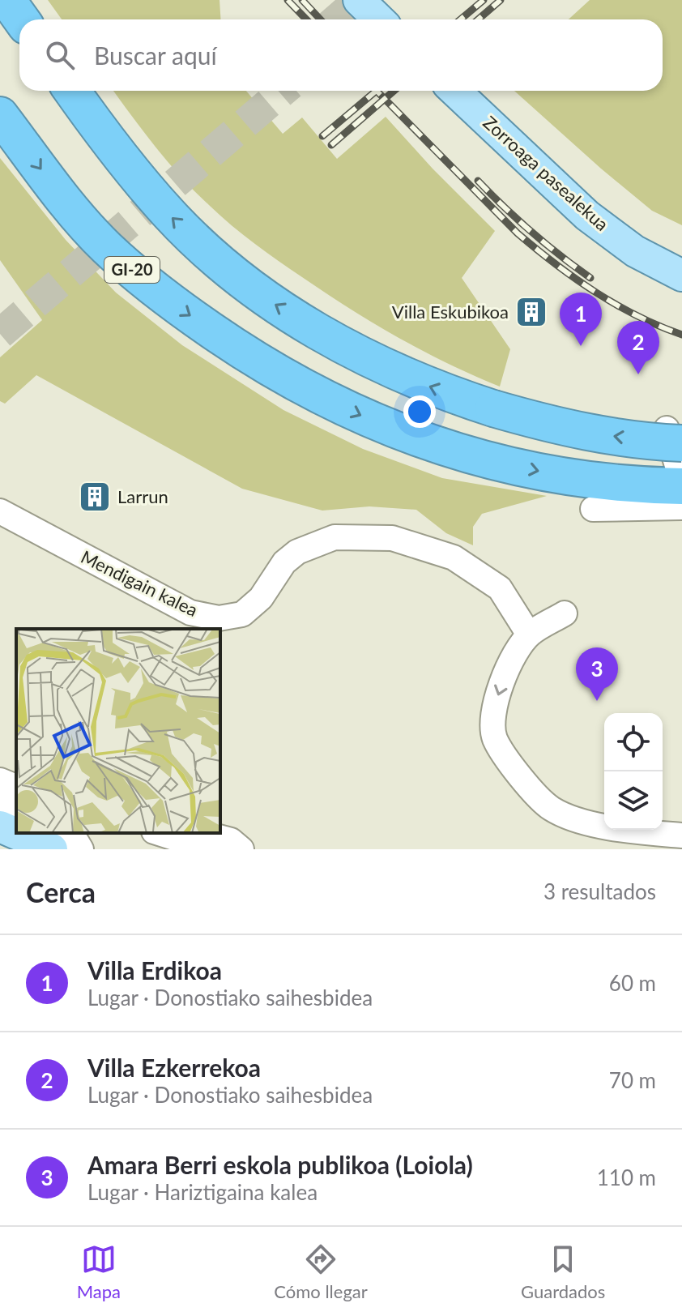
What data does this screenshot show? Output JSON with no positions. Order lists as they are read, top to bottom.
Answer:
{
  "streets": {
    "highway": ["GI-20"],
    "main road": ["Zorroaga pasealekua"],
    "street": ["Mendigain kalea"]
  },
  "places": {
    "building": ["Villa Eskubikoa", "Larrun"]
  },
  "page": {
    "search": "Buscar aquí",
    "pins": ["1", "2", "3"],
    "heading": ["Cerca", "3 resultados"],
    "list": [
      {
        "mark": "1",
        "name": "Villa Erdikoa",
        "note": "Lugar · Donostiako saihesbidea",
        "value": "60 m"
      },
      {
        "mark": "2",
        "name": "Villa Ezkerrekoa",
        "note": "Lugar · Donostiako saihesbidea",
        "value": "70 m"
      },
      {
        "mark": "3",
        "name": "Amara Berri eskola publikoa (Loiola)",
        "note": "Lugar · Hariztigaina kalea",
        "value": "110 m"
      }
    ],
    "nav": ["Mapa", "Cómo llegar", "Guardados"]
  }
}
